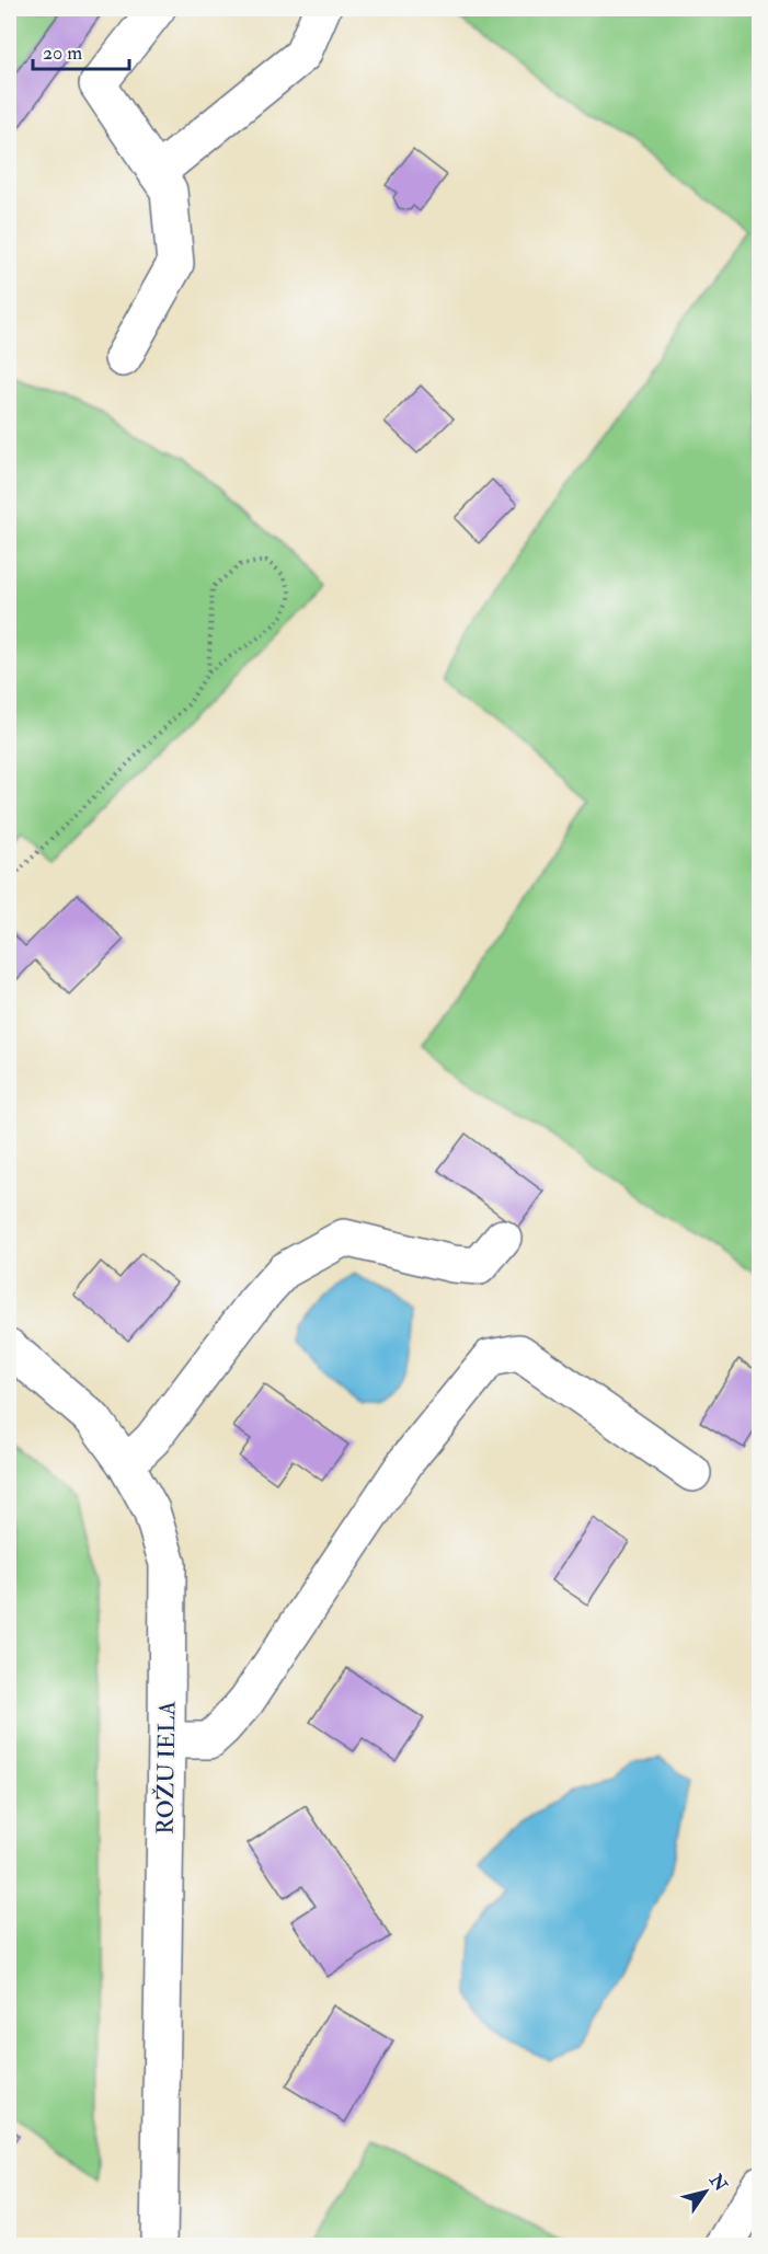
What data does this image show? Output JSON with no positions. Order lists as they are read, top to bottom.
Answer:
{
  "streets": {
    "street": ["ROŽU IELA"]
  },
  "scale_bar": "20 m",
  "north": "top right"
}
